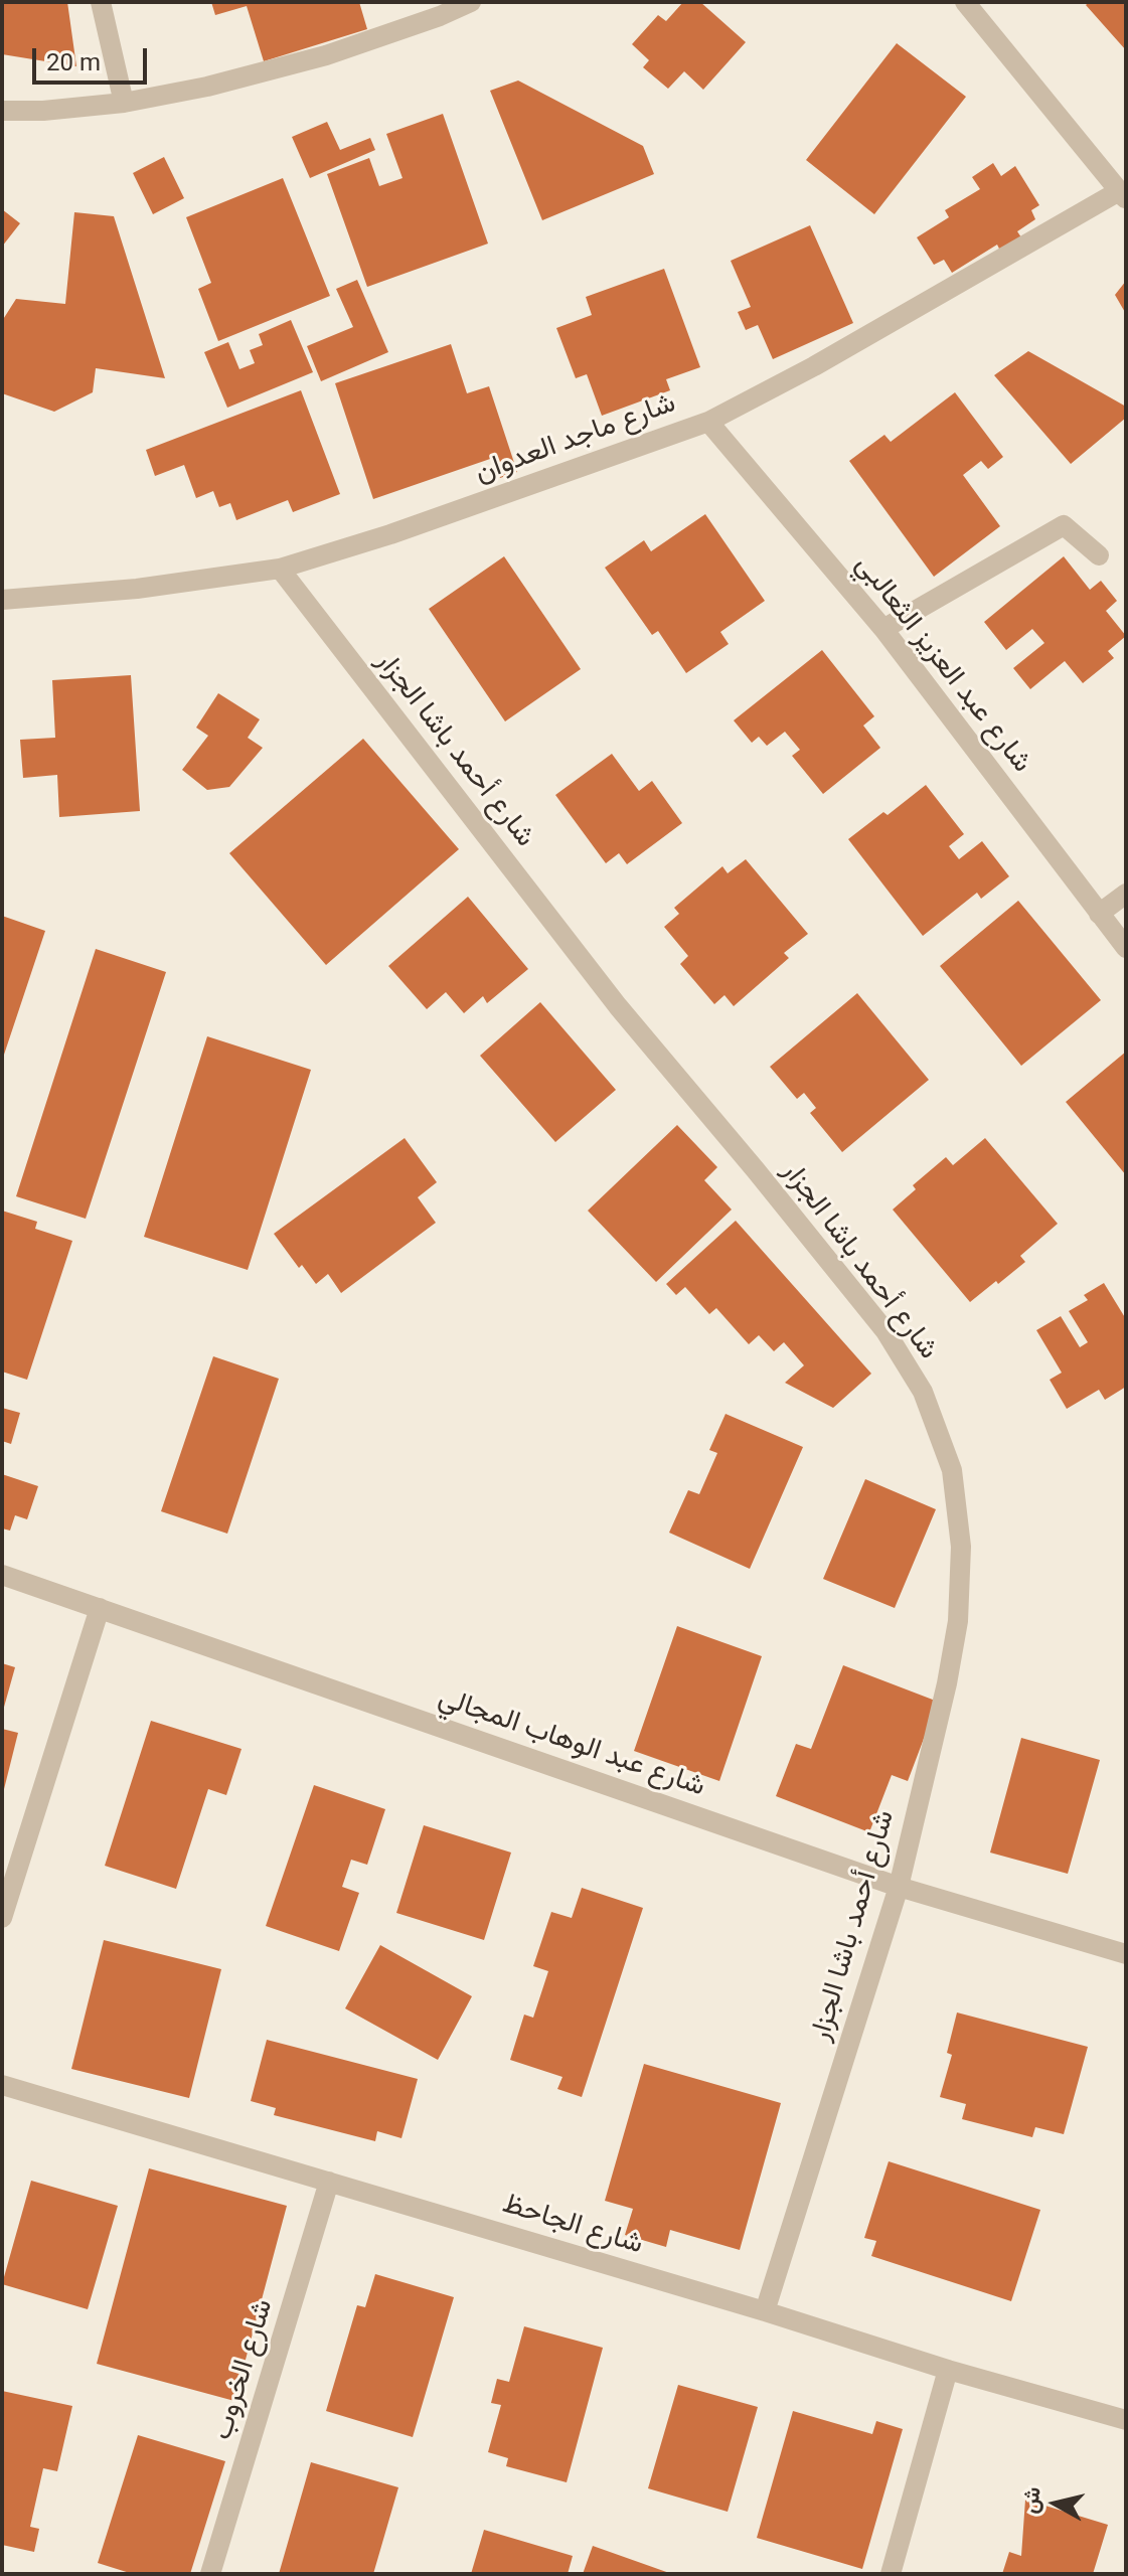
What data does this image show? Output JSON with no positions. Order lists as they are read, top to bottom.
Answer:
{
  "streets": {
    "street": [
      "شارع ماجد العدوان",
      "شارع عبد العزيز الثعالبي",
      "شارع أحمد باشا الجزار",
      "شارع عبد الوهاب المجالي",
      "شارع الجاحظ",
      "شارع الخروب"
    ]
  },
  "crossings": [
    ["شارع ماجد العدوان", "شارع عبد العزيز الثعالبي"],
    ["شارع ماجد العدوان", "شارع أحمد باشا الجزار"],
    ["شارع أحمد باشا الجزار", "شارع عبد الوهاب المجالي"],
    ["شارع أحمد باشا الجزار", "شارع الجاحظ"],
    ["شارع الجاحظ", "شارع الخروب"]
  ],
  "scale_bar": "20 m",
  "north": "left"
}
